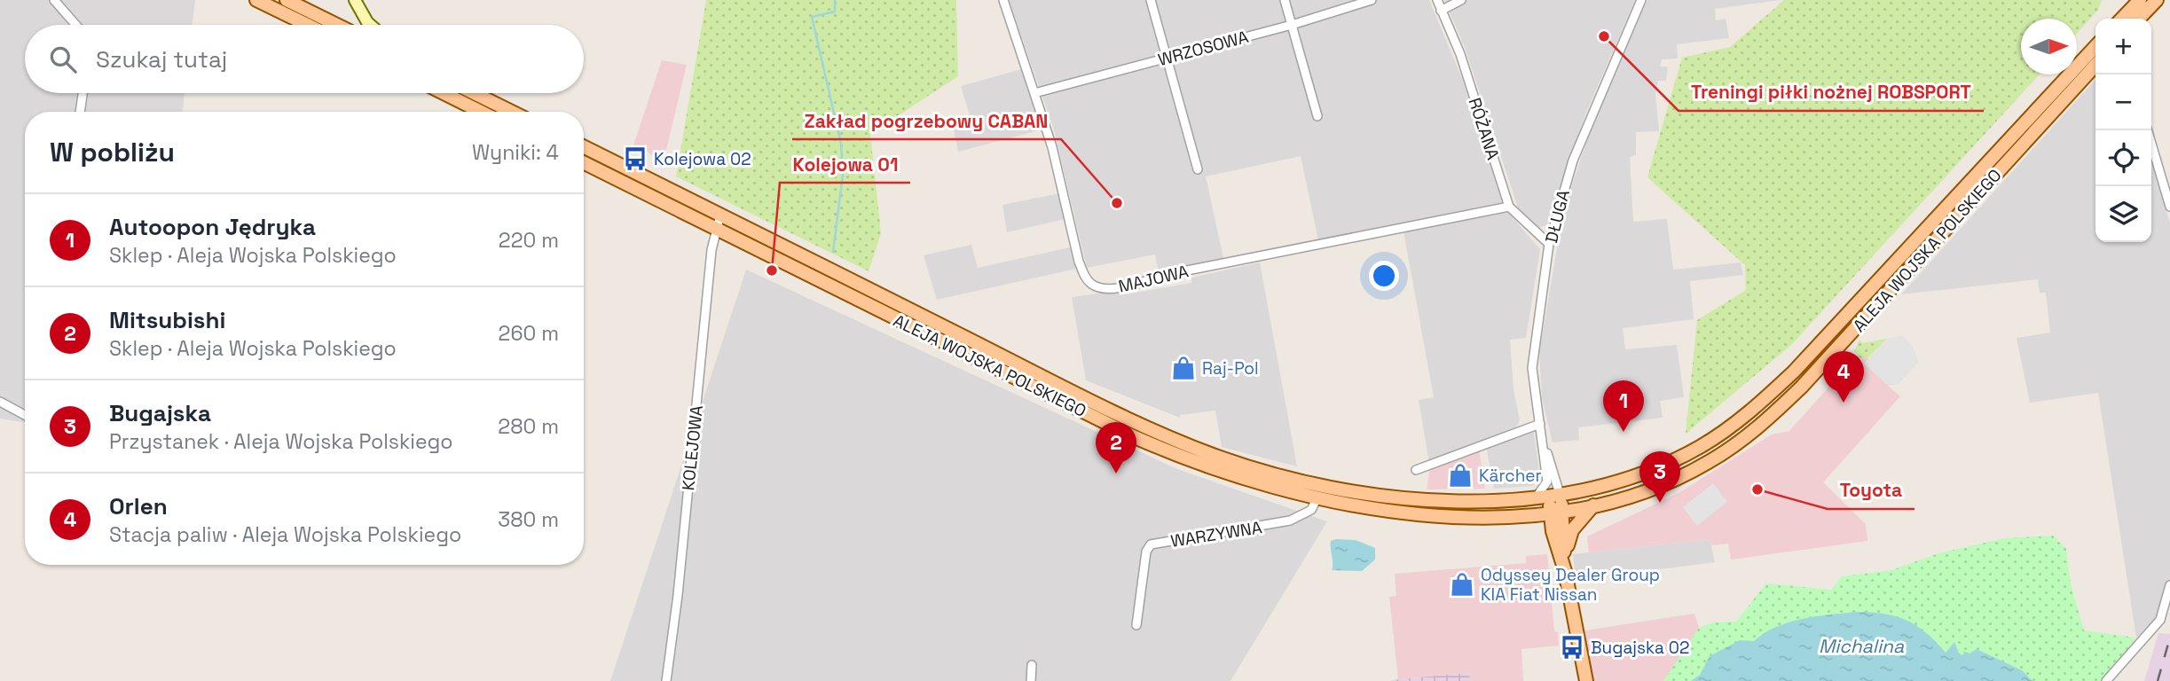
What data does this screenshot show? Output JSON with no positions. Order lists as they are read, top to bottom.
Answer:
{
  "streets": {
    "main road": ["ALEJA WOJSKA POLSKIEGO"],
    "street": [
      "WRZOSOWA",
      "RÓŻANA",
      "DŁUGA",
      "MAJOWA",
      "KOLEJOWA",
      "WARZYWNA"
    ]
  },
  "crossings": [
    ["WRZOSOWA", "MAJOWA"],
    ["RÓŻANA", "DŁUGA"],
    ["RÓŻANA", "MAJOWA"],
    ["DŁUGA", "ALEJA WOJSKA POLSKIEGO"],
    ["ALEJA WOJSKA POLSKIEGO", "KOLEJOWA"],
    ["ALEJA WOJSKA POLSKIEGO", "WARZYWNA"]
  ],
  "water": ["Michalina"],
  "places": {
    "other": [
      "Treningi piłki nożnej ROBSPORT",
      "Zakład pogrzebowy CABAN",
      "Kolejowa 01",
      "Toyota"
    ],
    "bus stop": ["Kolejowa 02", "Bugajska 02"],
    "shop": ["Raj-Pol", "Kärcher", "Odyssey Dealer Group KIA Fiat Nissan"]
  },
  "north": "right",
  "page": {
    "map_buttons": ["+", "−"],
    "search": "Szukaj tutaj",
    "heading": ["W pobliżu", "Wyniki: 4"],
    "list": [
      {
        "mark": "1",
        "name": "Autoopon Jędryka",
        "note": "Sklep · Aleja Wojska Polskiego",
        "value": "220 m"
      },
      {
        "mark": "2",
        "name": "Mitsubishi",
        "note": "Sklep · Aleja Wojska Polskiego",
        "value": "260 m"
      },
      {
        "mark": "3",
        "name": "Bugajska",
        "note": "Przystanek · Aleja Wojska Polskiego",
        "value": "280 m"
      },
      {
        "mark": "4",
        "name": "Orlen",
        "note": "Stacja paliw · Aleja Wojska Polskiego",
        "value": "380 m"
      }
    ],
    "pins": [
      "4",
      "1",
      "2",
      "3"
    ]
  }
}
